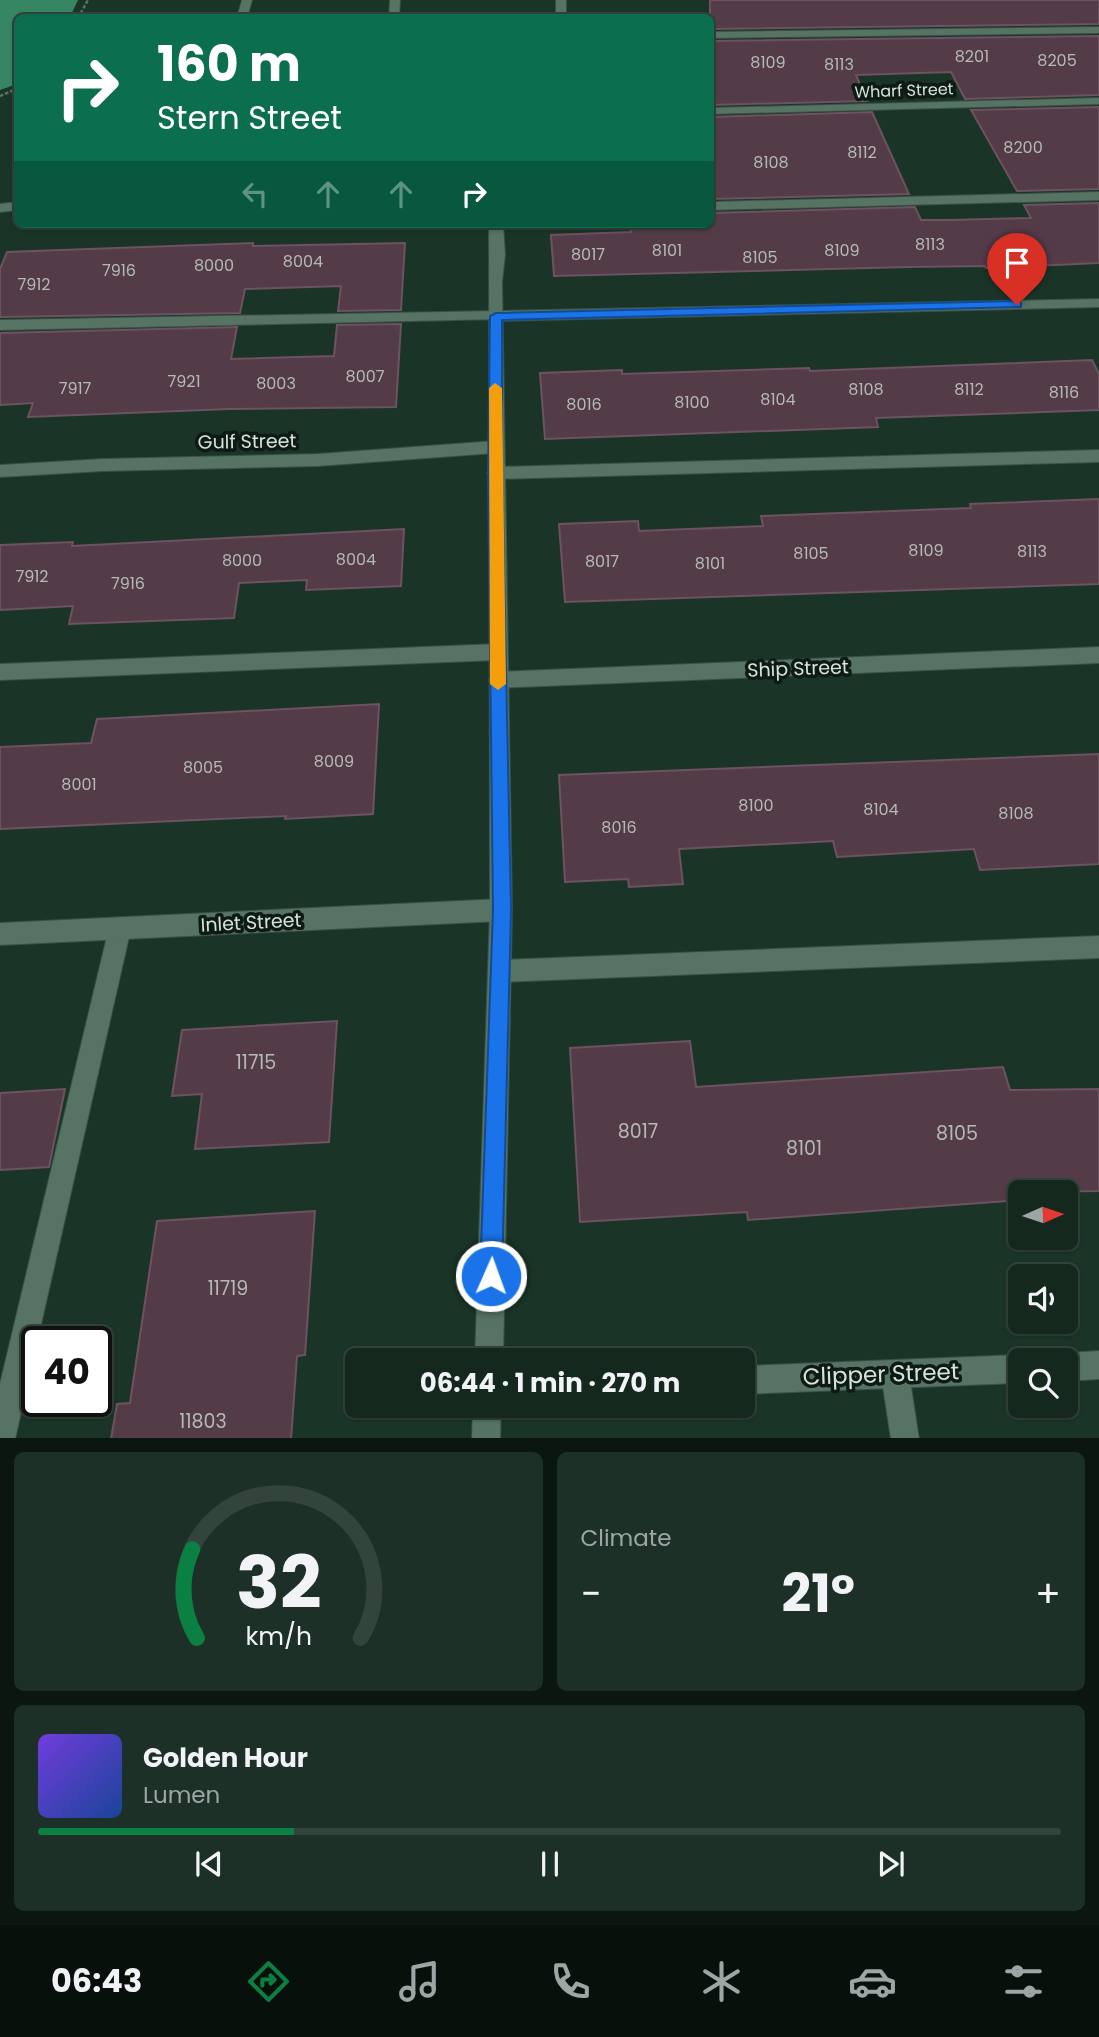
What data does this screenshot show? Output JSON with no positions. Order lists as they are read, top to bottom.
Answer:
{
  "streets": {
    "street": [
      "Wharf Street",
      "Gulf Street",
      "Ship Street",
      "Inlet Street",
      "Clipper Street"
    ]
  },
  "house_numbers": [
    "8201",
    "8205",
    "8109",
    "8113",
    "8200",
    "8112",
    "8108",
    "8113",
    "8101",
    "8109",
    "8017",
    "8105",
    "8004",
    "8000",
    "7916",
    "7912",
    "8007",
    "7921",
    "8003",
    "7917",
    "8108",
    "8112",
    "8116",
    "8104",
    "8100",
    "8016",
    "8109",
    "8113",
    "8105",
    "8004",
    "8000",
    "8017",
    "8101",
    "7912",
    "7916",
    "8009",
    "8005",
    "8001",
    "8100",
    "8104",
    "8108",
    "8016",
    "11715",
    "8017",
    "8105",
    "8101",
    "11719",
    "11803"
  ],
  "north": "right",
  "page": {
    "turn": ["160 m", "Stern Street"],
    "limit": "40",
    "trip": "06:44 · 1 min · 270 m",
    "tile": "Climate",
    "heat": ["−", "21°", "+"],
    "song": ["Golden Hour", "Lumen"],
    "tabs": "06:43",
    "gauge": ["32", "km/h"]
  }
}
